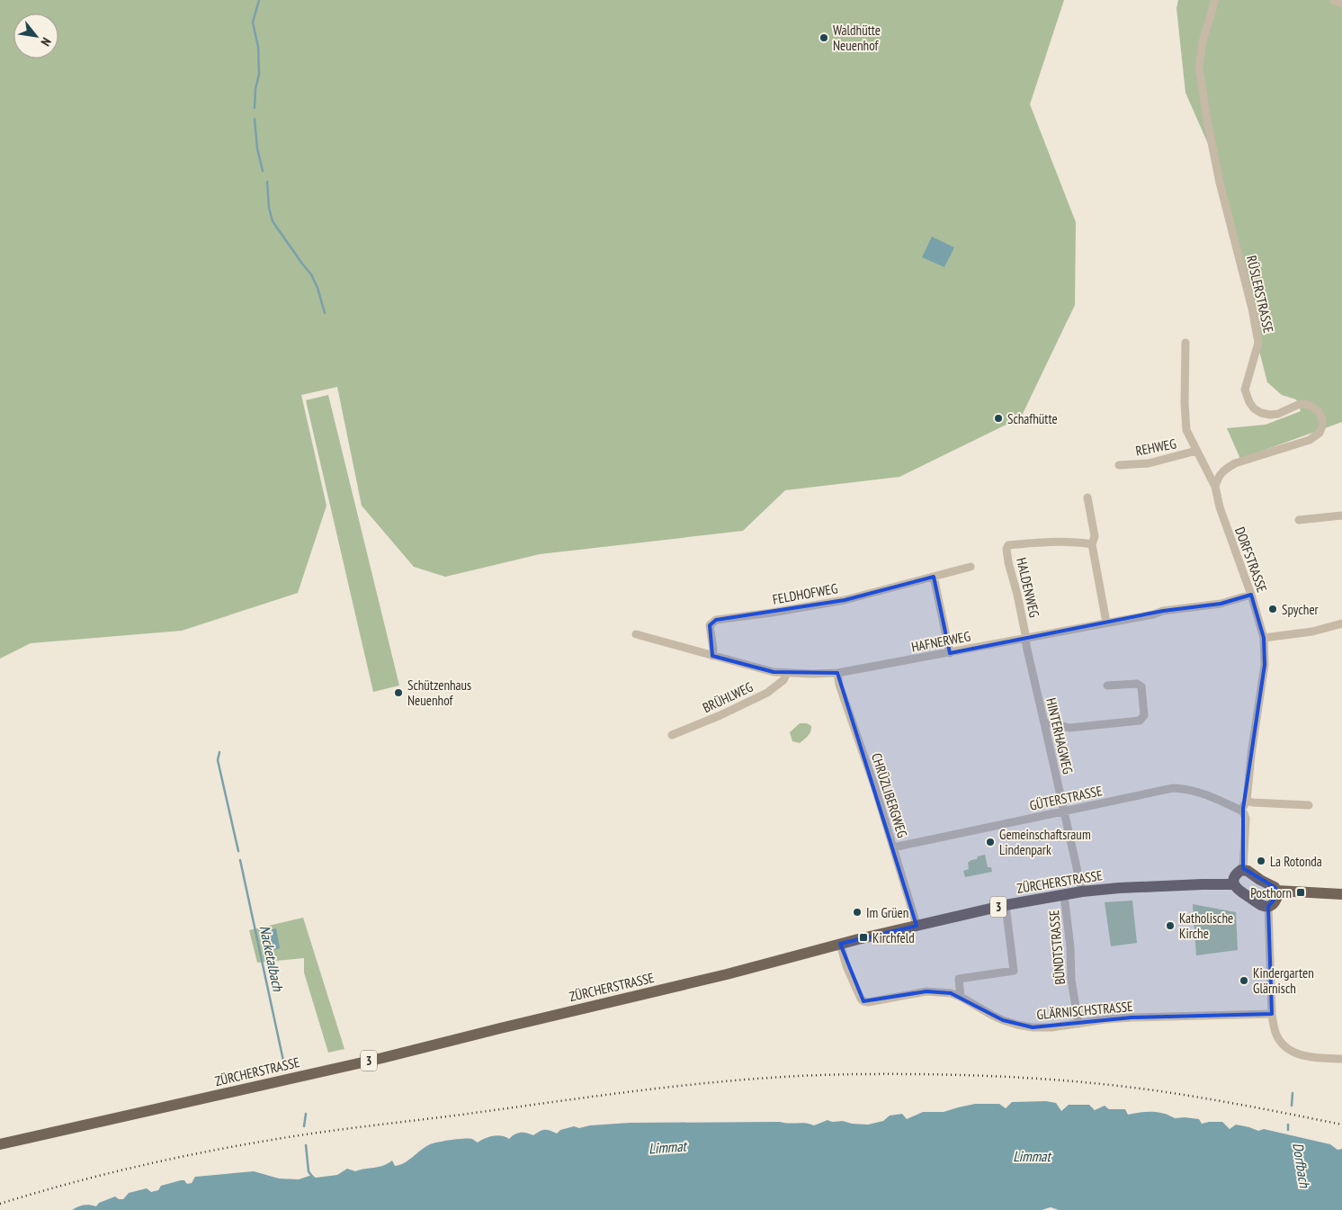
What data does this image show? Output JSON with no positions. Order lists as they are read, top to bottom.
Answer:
{
  "streets": {
    "main road": ["ZÜRCHERSTRASSE", "3"],
    "street": [
      "RÜSLERSTRASSE",
      "REHWEG",
      "DORFSTRASSE",
      "HALDENWEG",
      "FELDHOFWEG",
      "HAFNERWEG",
      "BRÜHLWEG",
      "HINTERHAGWEG",
      "CHRÜZLIBERGWEG",
      "GÜTERSTRASSE",
      "BÜNDTSTRASSE",
      "GLÄRNISCHSTRASSE"
    ]
  },
  "crossings": [
    ["RÜSLERSTRASSE", "DORFSTRASSE"],
    ["REHWEG", "DORFSTRASSE"],
    ["DORFSTRASSE", "HAFNERWEG"],
    ["DORFSTRASSE", "GÜTERSTRASSE"],
    ["HALDENWEG", "HAFNERWEG"],
    ["HALDENWEG", "HINTERHAGWEG"],
    ["FELDHOFWEG", "HAFNERWEG"],
    ["HAFNERWEG", "BRÜHLWEG"],
    ["HAFNERWEG", "HINTERHAGWEG"],
    ["HAFNERWEG", "CHRÜZLIBERGWEG"],
    ["HINTERHAGWEG", "GÜTERSTRASSE"],
    ["HINTERHAGWEG", "ZÜRCHERSTRASSE"],
    ["CHRÜZLIBERGWEG", "GÜTERSTRASSE"],
    ["CHRÜZLIBERGWEG", "ZÜRCHERSTRASSE"],
    ["ZÜRCHERSTRASSE", "BÜNDTSTRASSE"],
    ["ZÜRCHERSTRASSE", "GLÄRNISCHSTRASSE"],
    ["BÜNDTSTRASSE", "GLÄRNISCHSTRASSE"]
  ],
  "water": ["Nacketalbach", "Limmat", "Dorfbach"],
  "places": {
    "other": [
      "Waldhütte Neuenhof",
      "Schafhütte",
      "Spycher",
      "Schützenhaus Neuenhof",
      "Gemeinschaftsraum Lindenpark",
      "La Rotonda",
      "Im Grüen",
      "Katholische Kirche",
      "Kindergarten Glärnisch"
    ],
    "transit": ["Posthorn", "Kirchfeld"]
  },
  "north": "bottom right"
}
